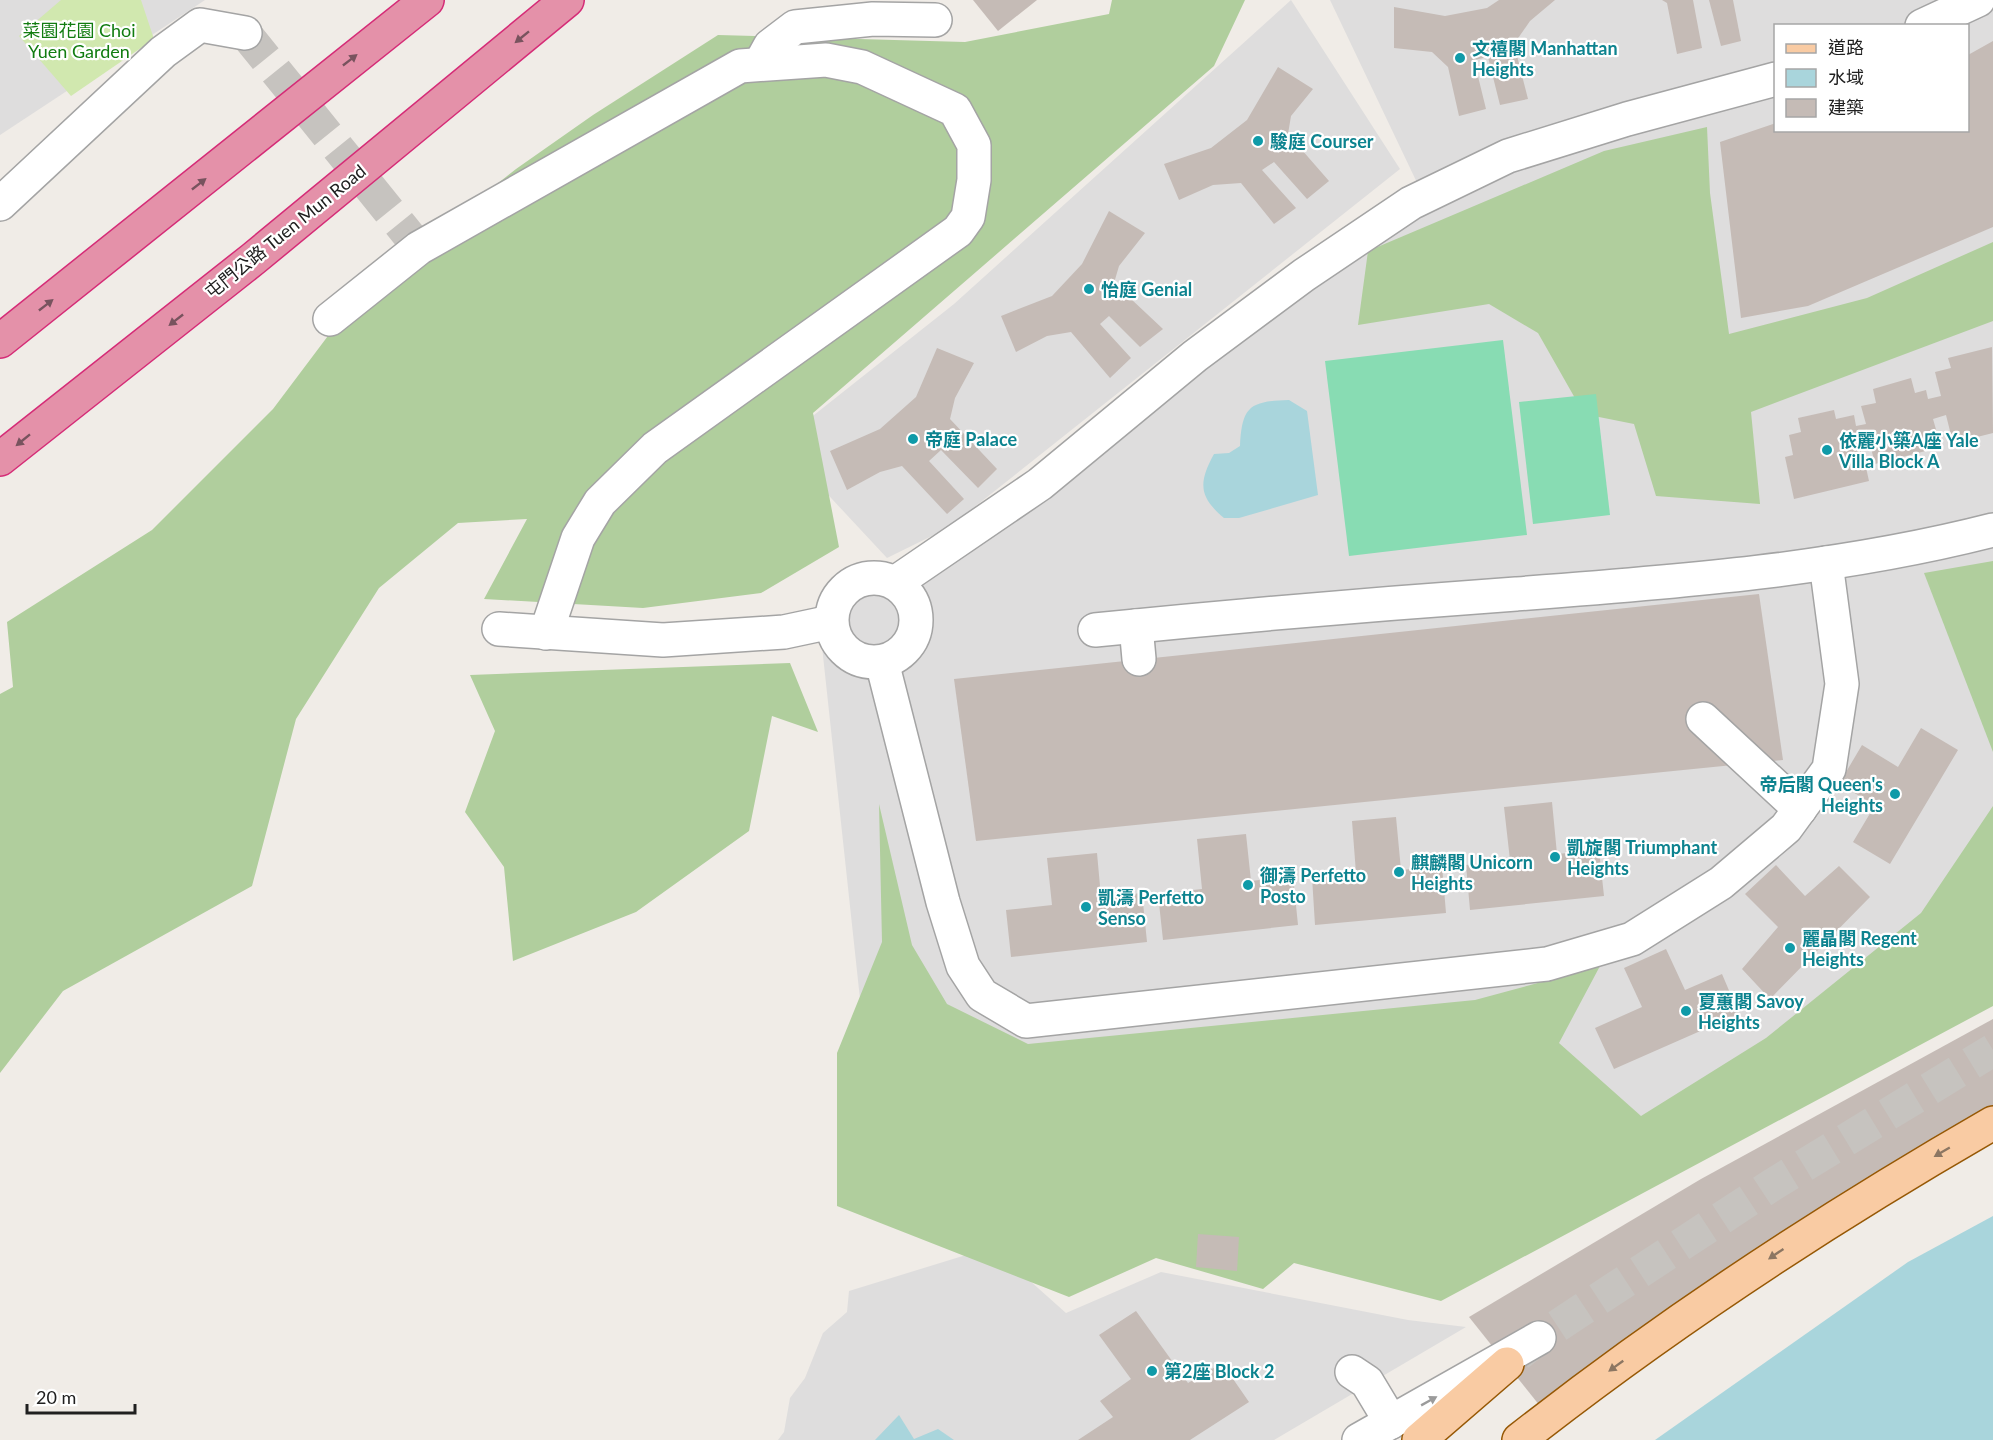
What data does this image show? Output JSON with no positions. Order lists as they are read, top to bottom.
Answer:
{
  "streets": {
    "highway": ["屯門公路 Tuen Mun Road"]
  },
  "parks": ["菜園花園 Choi Yuen Garden"],
  "places": [
    "文禧閣 Manhattan Heights",
    "駿庭 Courser",
    "怡庭 Genial",
    "帝庭 Palace",
    "依麗小築A座 Yale Villa Block A",
    "帝后閣 Queen's Heights",
    "凱旋閣 Triumphant Heights",
    "麒麟閣 Unicorn Heights",
    "御濤 Perfetto Posto",
    "凱濤 Perfetto Senso",
    "麗晶閣 Regent Heights",
    "夏蕙閣 Savoy Heights",
    "第2座 Block 2"
  ],
  "legend": ["道路", "水域", "建築"],
  "scale_bar": "20 m"
}
